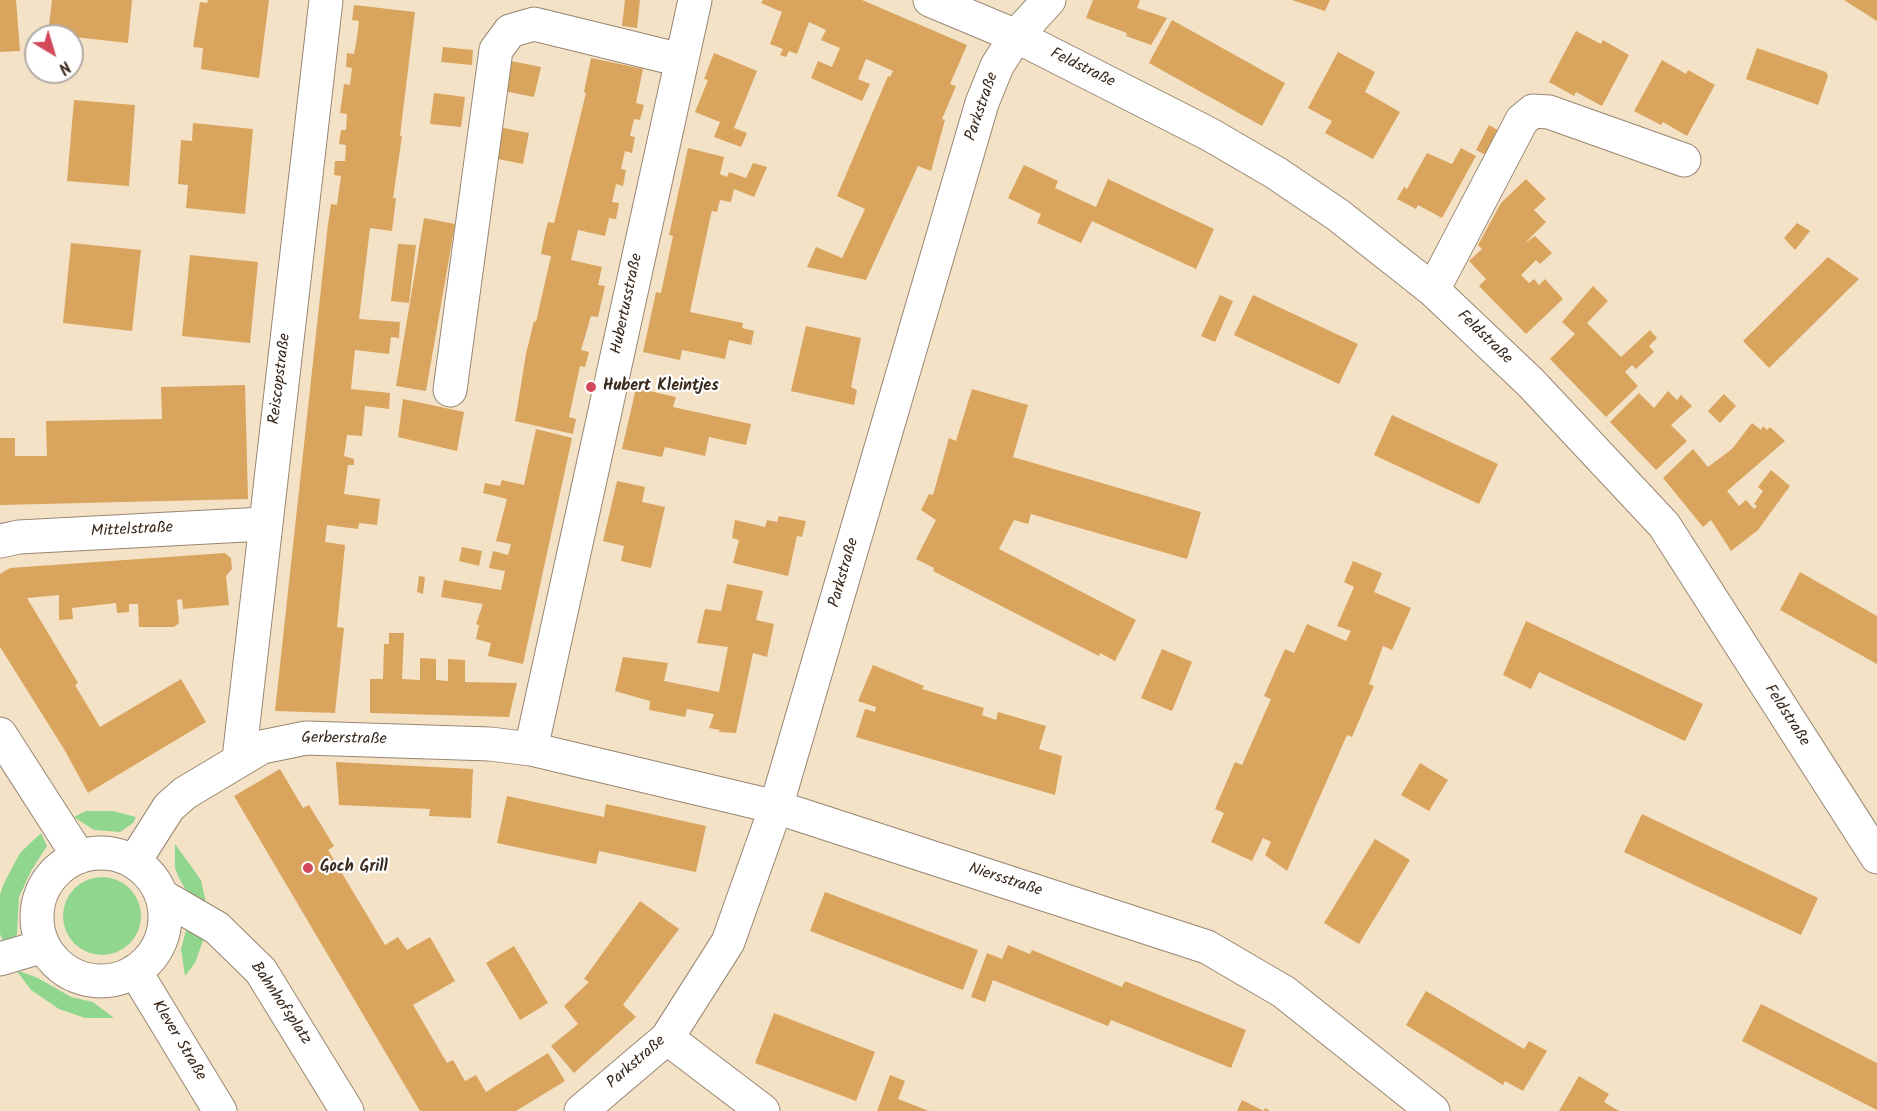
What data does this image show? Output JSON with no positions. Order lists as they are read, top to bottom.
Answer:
{
  "streets": {
    "street": [
      "Feldstraße",
      "Parkstraße",
      "Hubertusstraße",
      "Reiscopstraße",
      "Mittelstraße",
      "Gerberstraße",
      "Niersstraße",
      "Bahnhofsplatz",
      "Klever Straße"
    ]
  },
  "crossings": [
    ["Feldstraße", "Parkstraße"],
    ["Parkstraße", "Niersstraße"],
    ["Hubertusstraße", "Gerberstraße"],
    ["Hubertusstraße", "Niersstraße"],
    ["Reiscopstraße", "Mittelstraße"],
    ["Reiscopstraße", "Gerberstraße"],
    ["Gerberstraße", "Niersstraße"],
    ["Gerberstraße", "Bahnhofsplatz"],
    ["Gerberstraße", "Klever Straße"],
    ["Bahnhofsplatz", "Klever Straße"]
  ],
  "places": ["Hubert Kleintjes", "Goch Grill"],
  "north": "bottom right"
}
